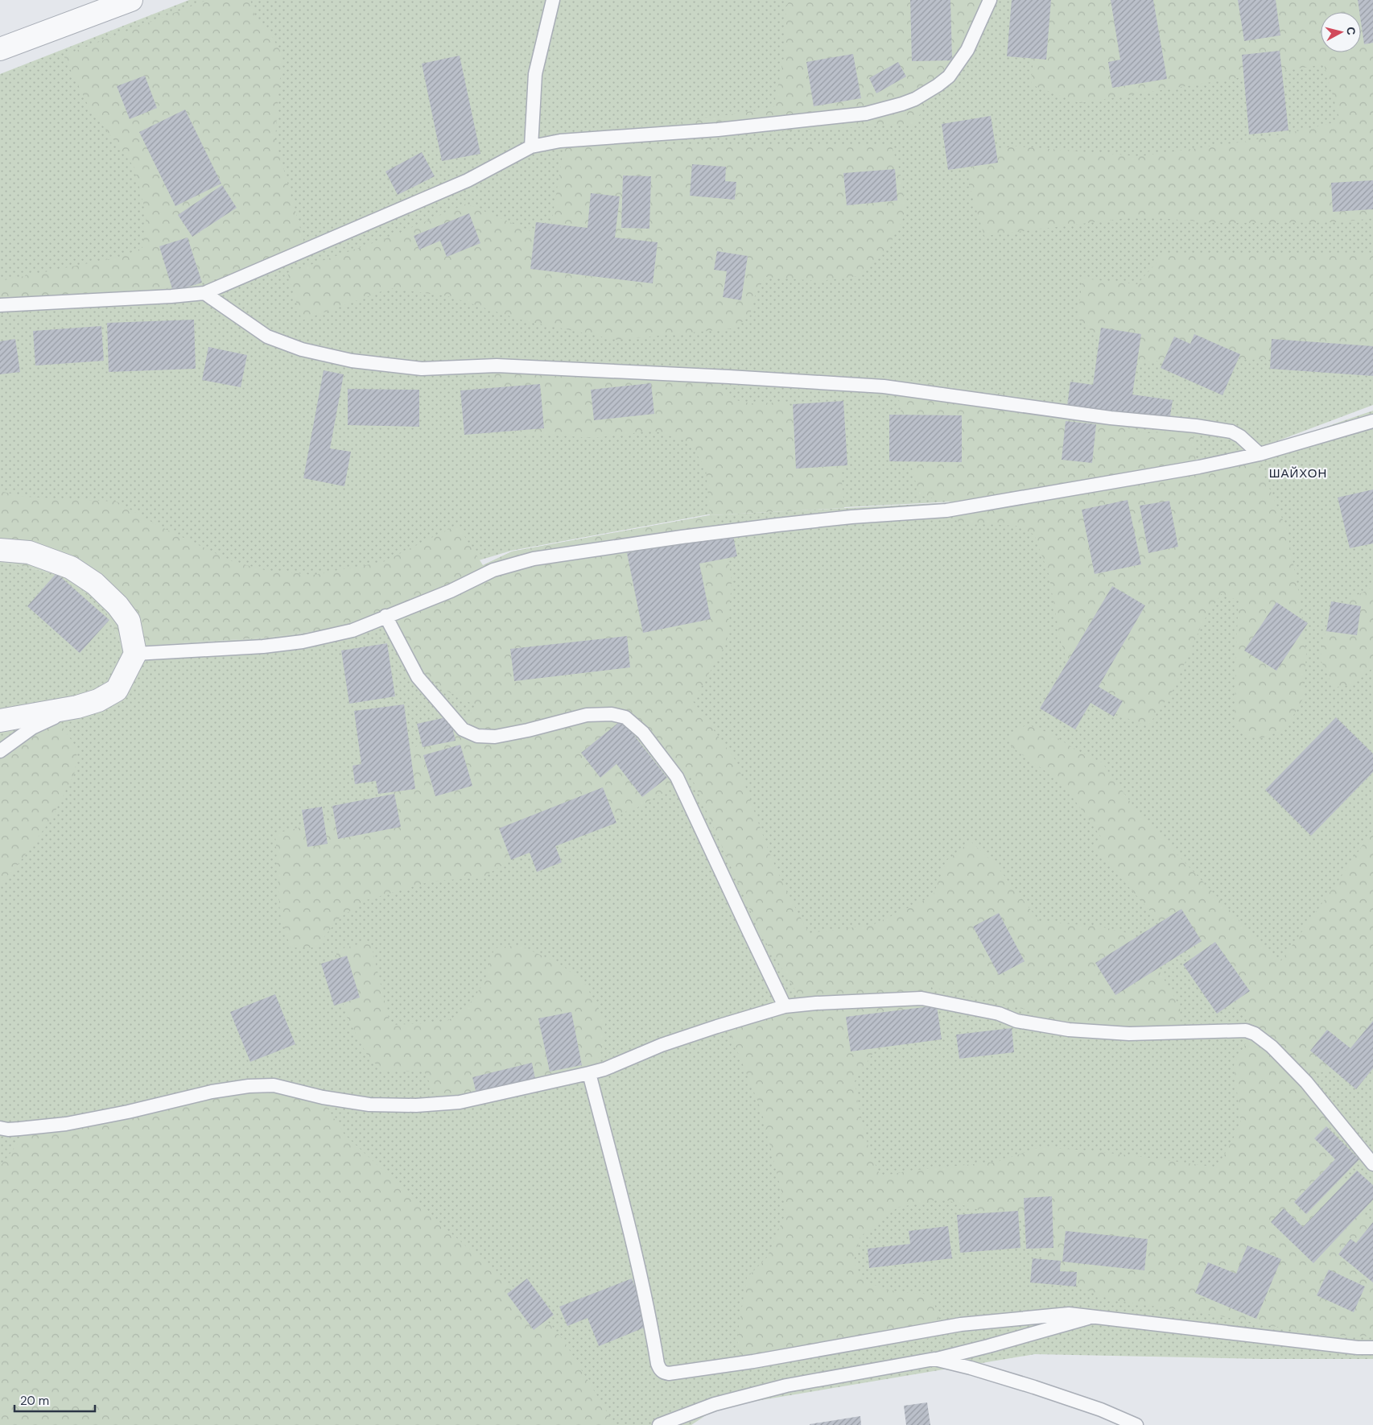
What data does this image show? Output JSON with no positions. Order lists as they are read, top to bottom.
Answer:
{
  "districts": ["ШАЙХОН"],
  "scale_bar": "20 m",
  "north": "right"
}
